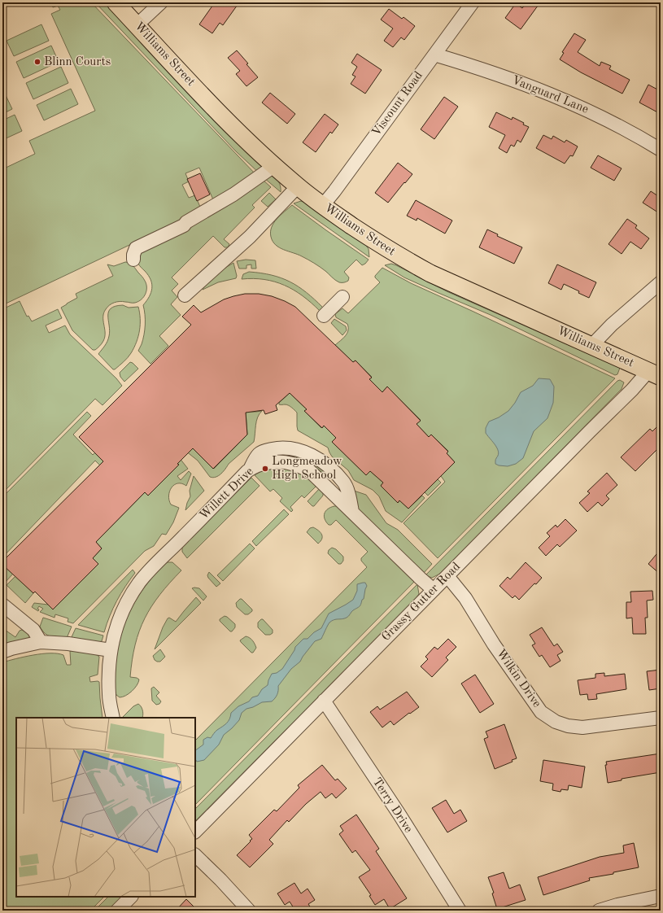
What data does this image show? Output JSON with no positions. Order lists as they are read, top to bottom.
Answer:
{
  "streets": {
    "main road": ["Williams Street"],
    "street": [
      "Vanguard Lane",
      "Viscount Road",
      "Willett Drive",
      "Grassy Gutter Road",
      "Wilkin Drive",
      "Terry Drive"
    ]
  },
  "crossings": [
    ["Williams Street", "Viscount Road"],
    ["Williams Street", "Grassy Gutter Road"],
    ["Vanguard Lane", "Viscount Road"],
    ["Willett Drive", "Grassy Gutter Road"],
    ["Grassy Gutter Road", "Wilkin Drive"],
    ["Grassy Gutter Road", "Terry Drive"]
  ],
  "places": ["Blinn Courts", "Longmeadow High School"]
}
